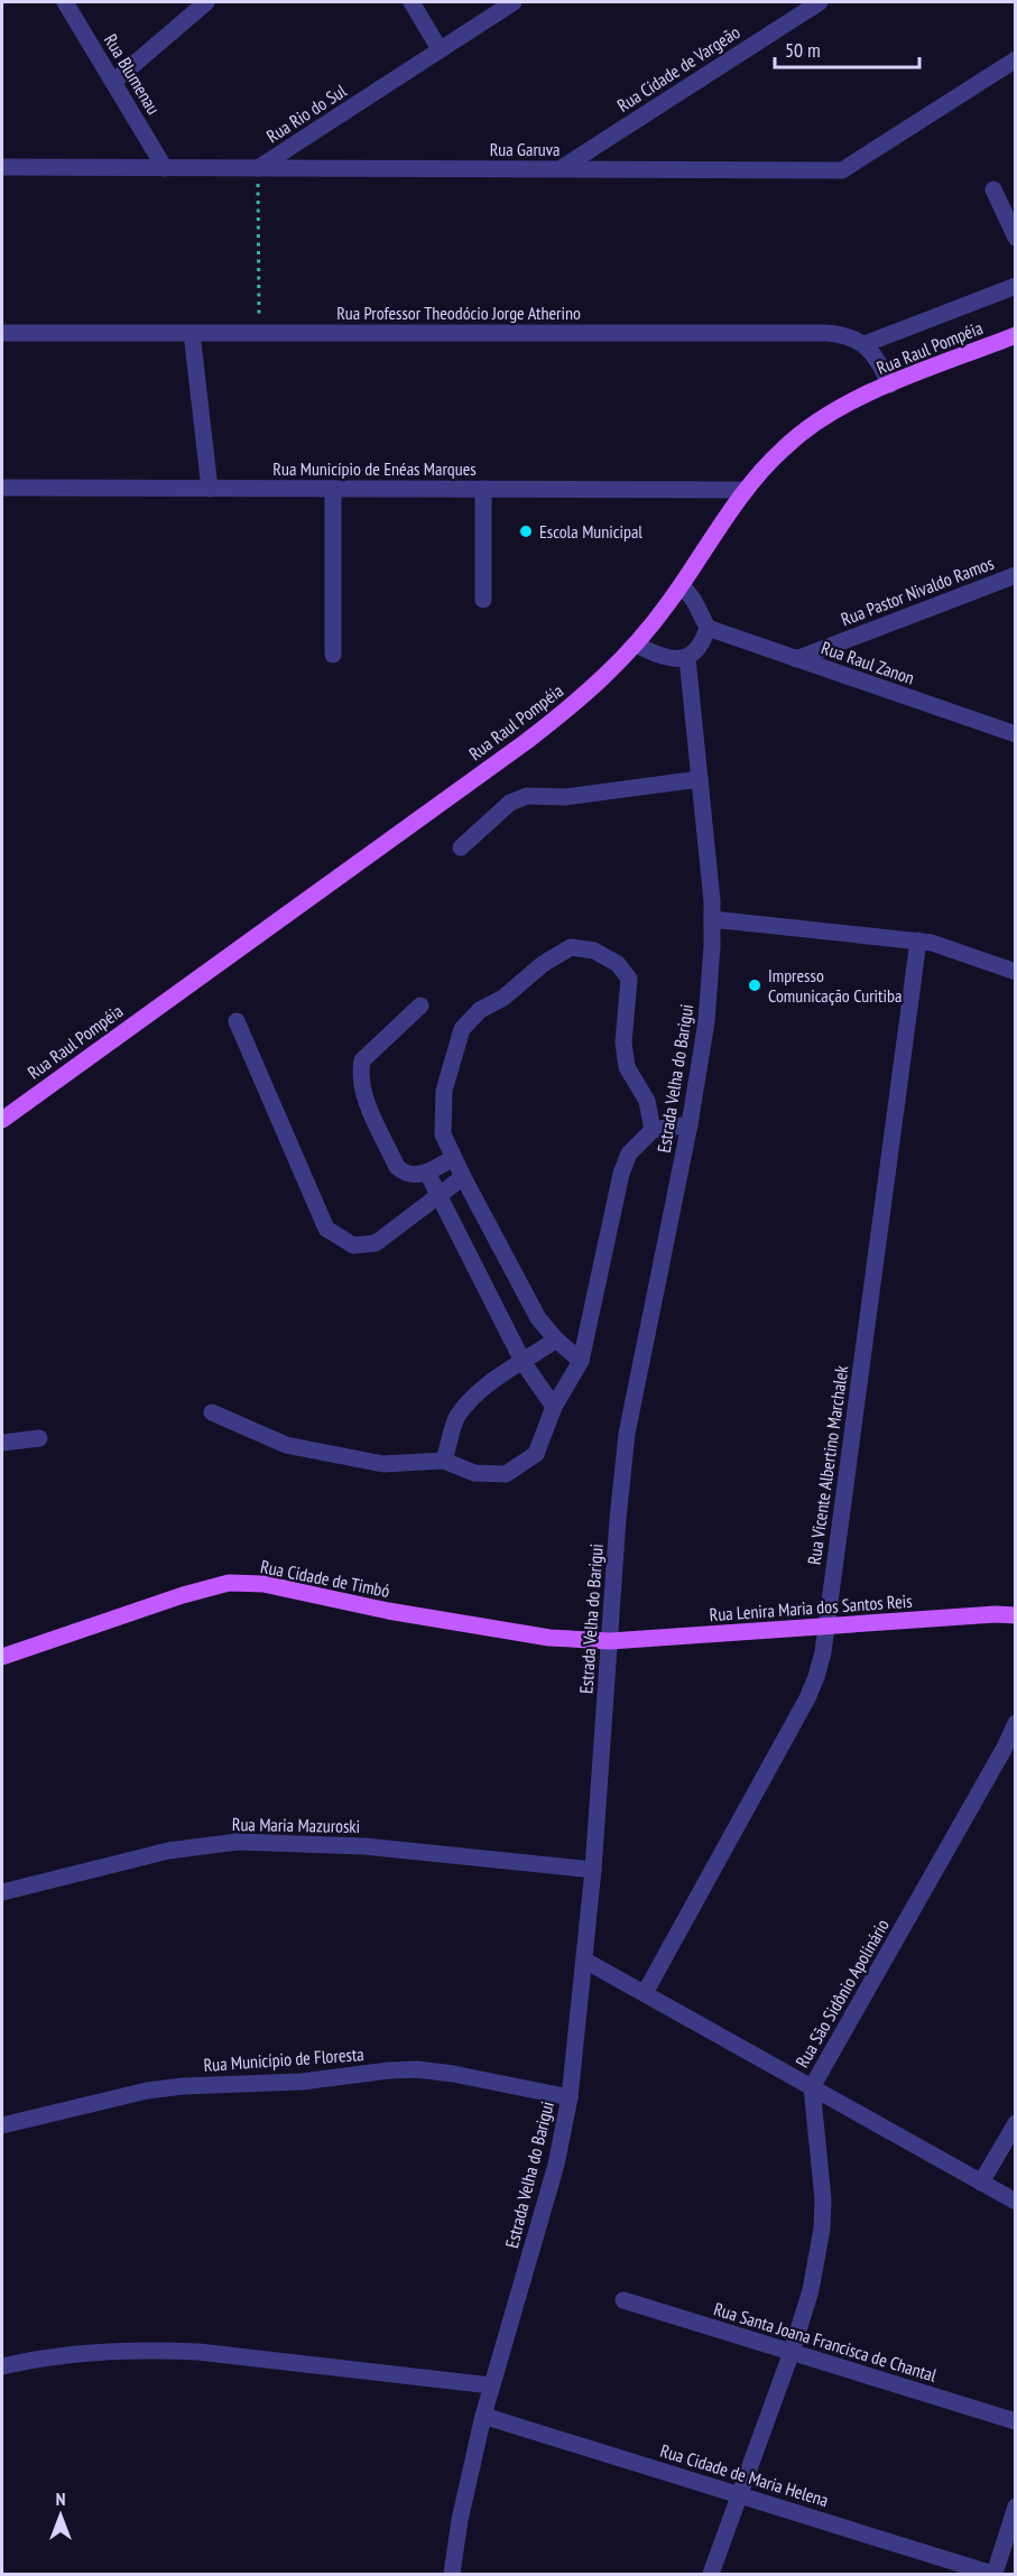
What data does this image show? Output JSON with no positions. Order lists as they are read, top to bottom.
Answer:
{
  "streets": {
    "main road": ["Rua Raul Pompéia", "Rua Cidade de Timbó", "Rua Lenira Maria dos Santos Reis"],
    "street": [
      "Rua Cidade de Vargeão",
      "Rua Blumenau",
      "Rua Rio do Sul",
      "Rua Garuva",
      "Rua Professor Theodócio Jorge Atherino",
      "Rua Município de Enéas Marques",
      "Rua Pastor Nivaldo Ramos",
      "Rua Raul Zanon",
      "Estrada Velha do Barigui",
      "Rua Vicente Albertino Marchalek",
      "Rua Maria Mazuroski",
      "Rua São Sidônio Apolinário",
      "Rua Município de Floresta",
      "Rua Santa Joana Francisca de Chantal",
      "Rua Cidade de Maria Helena"
    ]
  },
  "crossings": [
    ["Rua Cidade de Vargeão", "Rua Garuva"],
    ["Rua Blumenau", "Rua Garuva"],
    ["Rua Rio do Sul", "Rua Garuva"],
    ["Rua Rio do Sul", "Rua Professor Theodócio Jorge Atherino"],
    ["Rua Raul Pompéia", "Rua Município de Enéas Marques"],
    ["Rua Pastor Nivaldo Ramos", "Rua Raul Zanon"],
    ["Estrada Velha do Barigui", "Rua Cidade de Timbó"],
    ["Estrada Velha do Barigui", "Rua Lenira Maria dos Santos Reis"],
    ["Estrada Velha do Barigui", "Rua Maria Mazuroski"],
    ["Estrada Velha do Barigui", "Rua Município de Floresta"],
    ["Estrada Velha do Barigui", "Rua Cidade de Maria Helena"],
    ["Rua Vicente Albertino Marchalek", "Rua Lenira Maria dos Santos Reis"],
    ["Rua Cidade de Timbó", "Rua Lenira Maria dos Santos Reis"],
    ["Rua São Sidônio Apolinário", "Rua Santa Joana Francisca de Chantal"],
    ["Rua São Sidônio Apolinário", "Rua Cidade de Maria Helena"]
  ],
  "places": ["Escola Municipal", "Impresso Comunicação Curitiba"],
  "scale_bar": "50 m",
  "north": "top"
}
